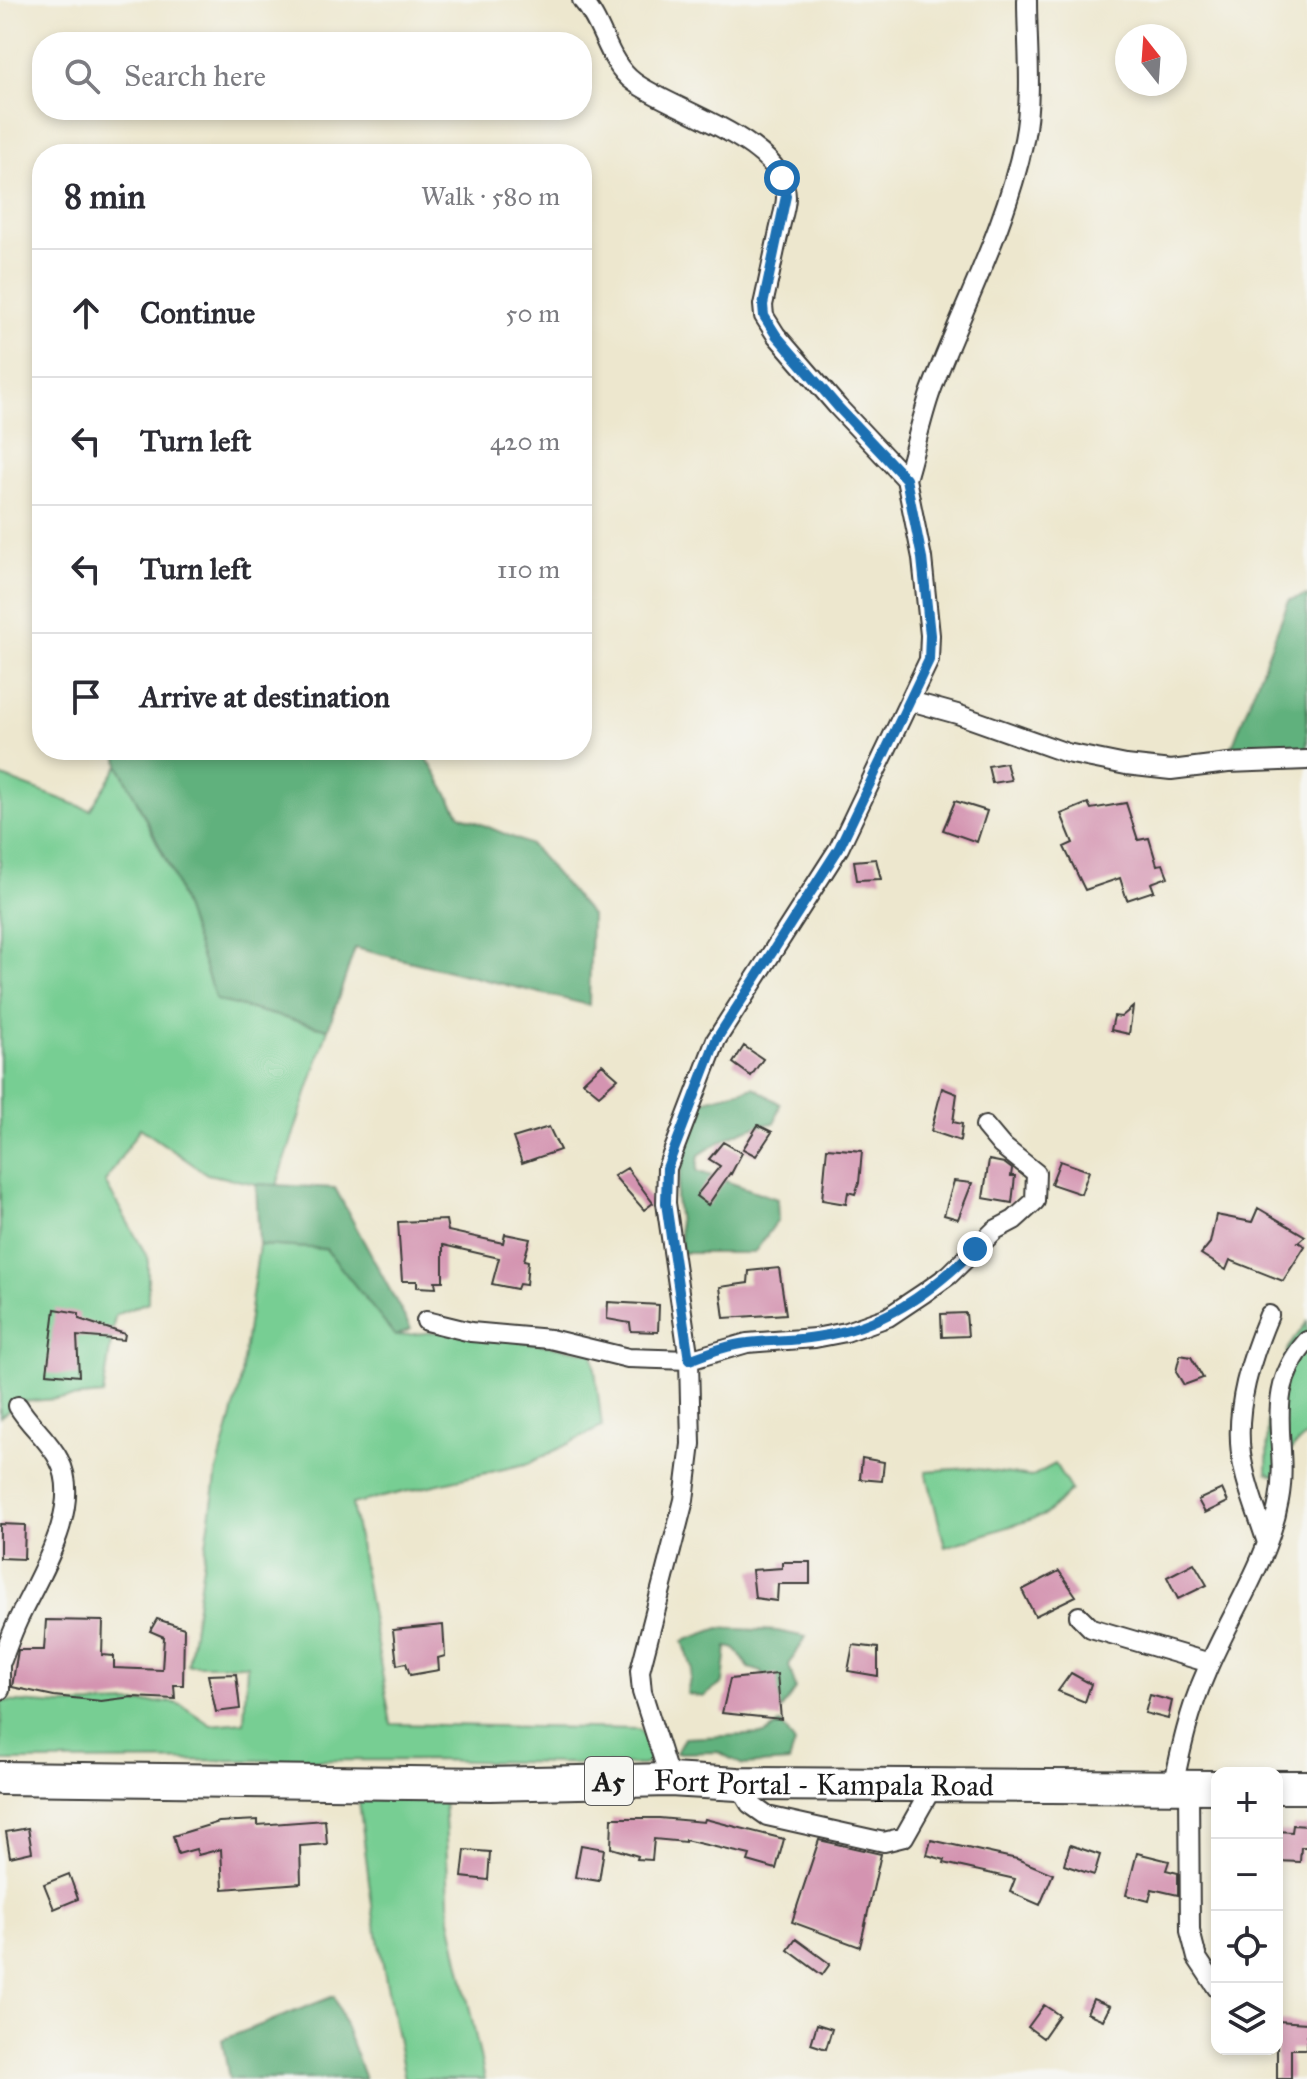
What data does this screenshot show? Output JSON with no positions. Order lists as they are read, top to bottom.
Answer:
{
  "streets": {
    "highway": ["A5", "Fort Portal - Kampala Road"]
  },
  "north": "top",
  "page": {
    "search": "Search here",
    "heading": ["8 min", "Walk · 580 m"],
    "list": [
      ["Continue", "50 m"],
      ["Turn left", "420 m"],
      ["Turn left", "110 m"],
      "Arrive at destination"
    ],
    "map_buttons": ["+", "−"]
  }
}
